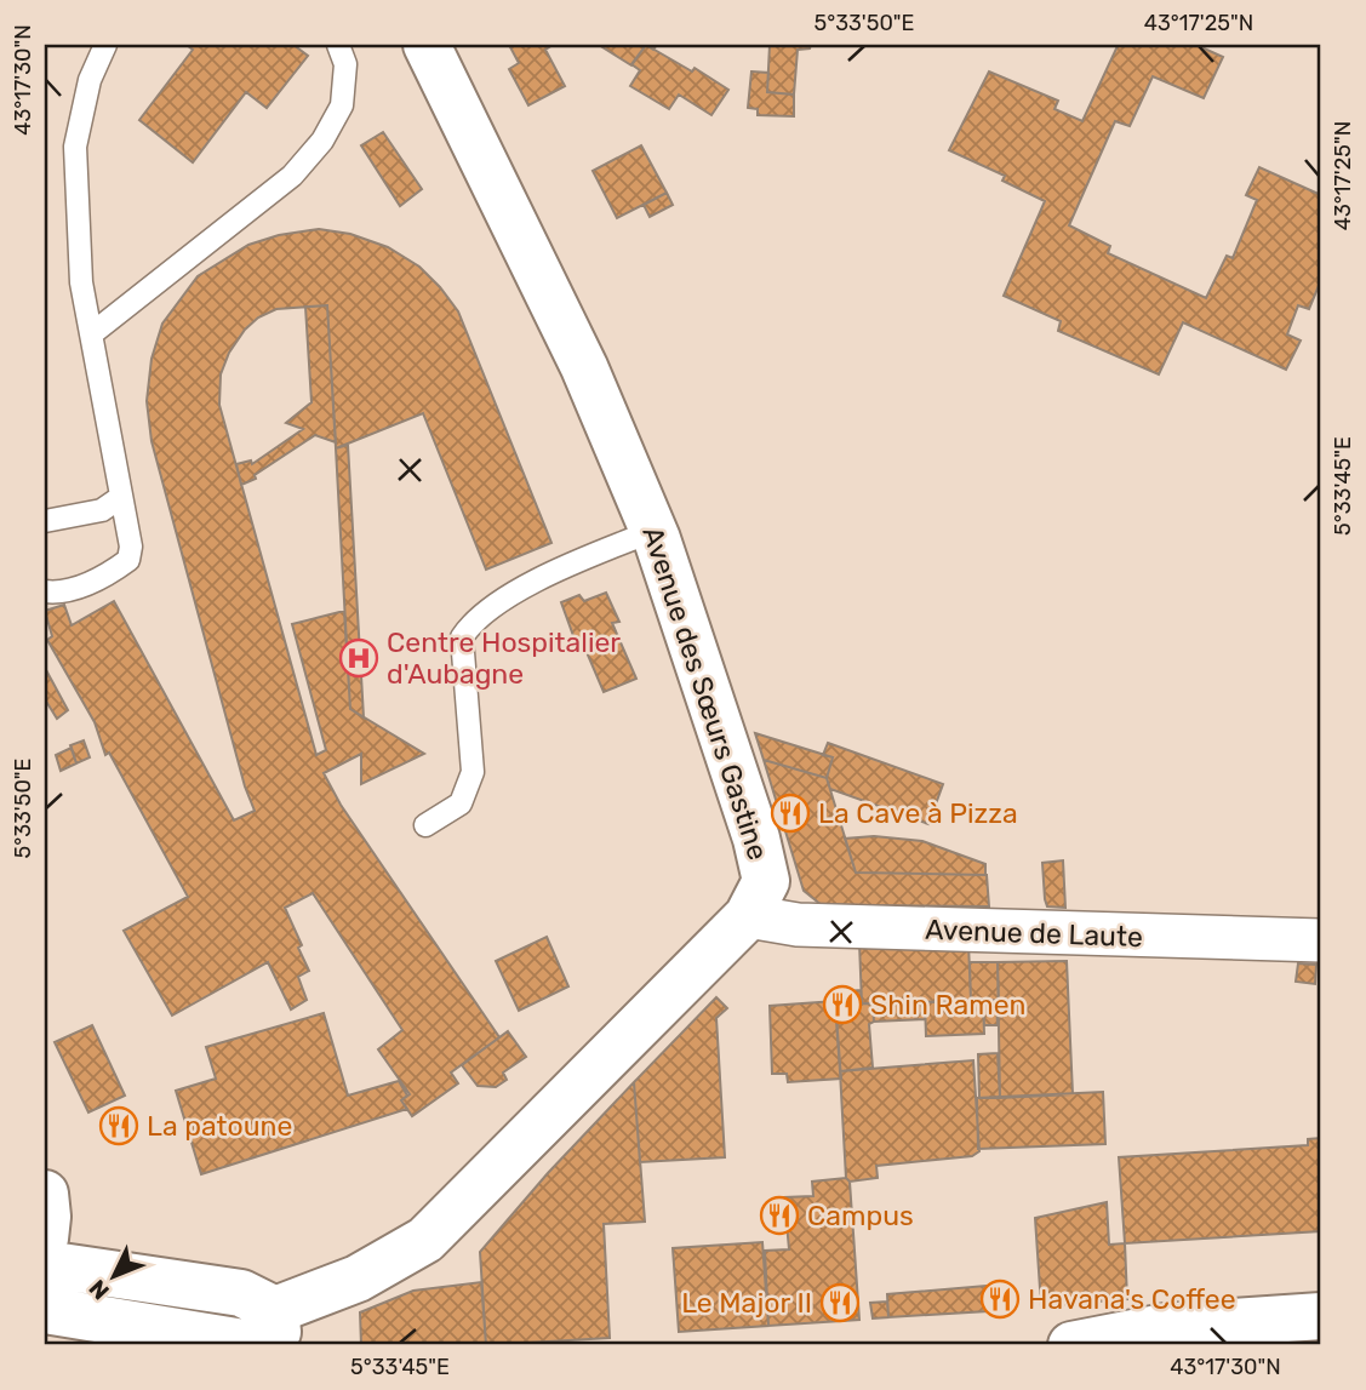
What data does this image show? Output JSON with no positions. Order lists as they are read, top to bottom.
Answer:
{
  "streets": {
    "street": ["Avenue des Sœurs Gastine", "Avenue de Laute"]
  },
  "crossings": [
    ["Avenue des Sœurs Gastine", "Avenue de Laute"]
  ],
  "places": {
    "hospital": ["Centre Hospitalier d'Aubagne"],
    "restaurant": [
      "La Cave à Pizza",
      "Shin Ramen",
      "La patoune",
      "Campus",
      "Havana's Coffee",
      "Le Major II"
    ]
  },
  "north": "bottom left",
  "coordinates": [
    "5°33'50\"E",
    "43°17'25\"N",
    "43°17'30\"N",
    "5°33'45\"E"
  ]
}
